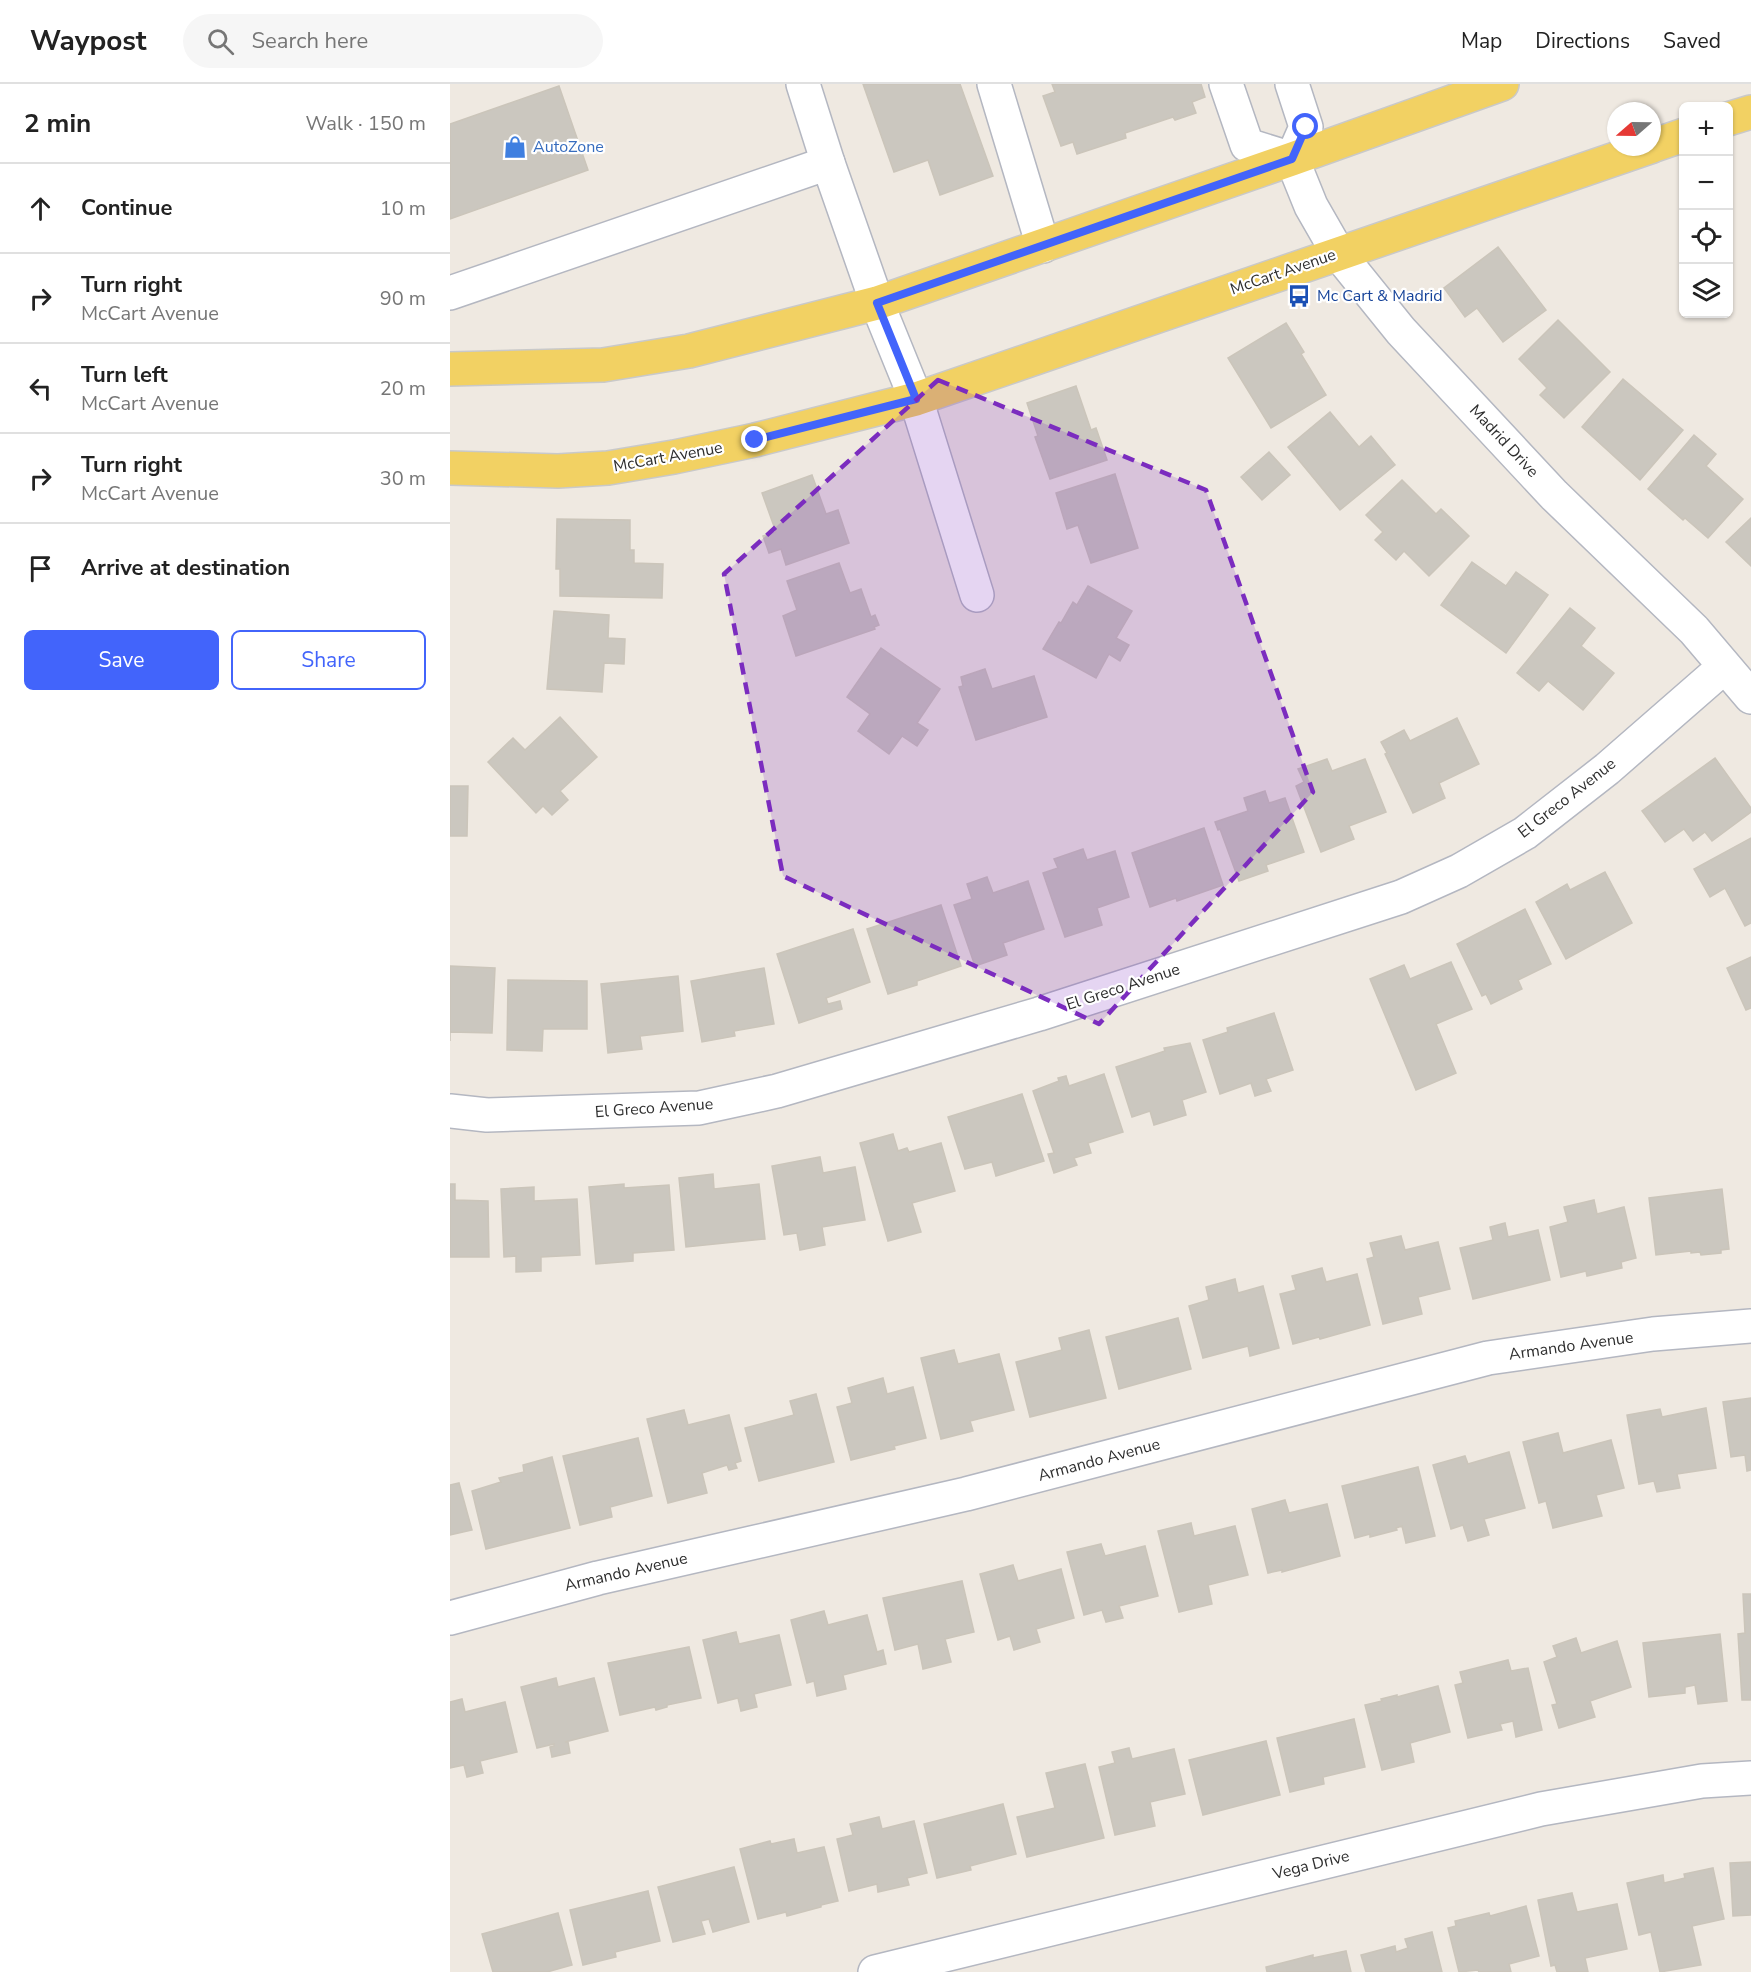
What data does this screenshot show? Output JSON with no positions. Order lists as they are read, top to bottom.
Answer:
{
  "streets": {
    "main road": ["McCart Avenue"],
    "street": [
      "Madrid Drive",
      "El Greco Avenue",
      "Armando Avenue",
      "Vega Drive"
    ]
  },
  "crossings": [
    ["McCart Avenue", "Madrid Drive"],
    ["Madrid Drive", "El Greco Avenue"]
  ],
  "places": {
    "shop": ["AutoZone"],
    "bus stop": ["Mc Cart & Madrid"]
  },
  "north": "left",
  "page": {
    "header": "Waypost",
    "search": "Search here",
    "nav": ["Map", "Directions", "Saved"],
    "heading": ["2 min", "Walk · 150 m"],
    "map_buttons": ["+", "−"],
    "list": [
      ["Continue", "10 m"],
      ["Turn right", "McCart Avenue", "90 m"],
      ["Turn left", "McCart Avenue", "20 m"],
      ["Turn right", "McCart Avenue", "30 m"],
      "Arrive at destination"
    ],
    "buttons": ["Save", "Share"]
  }
}
